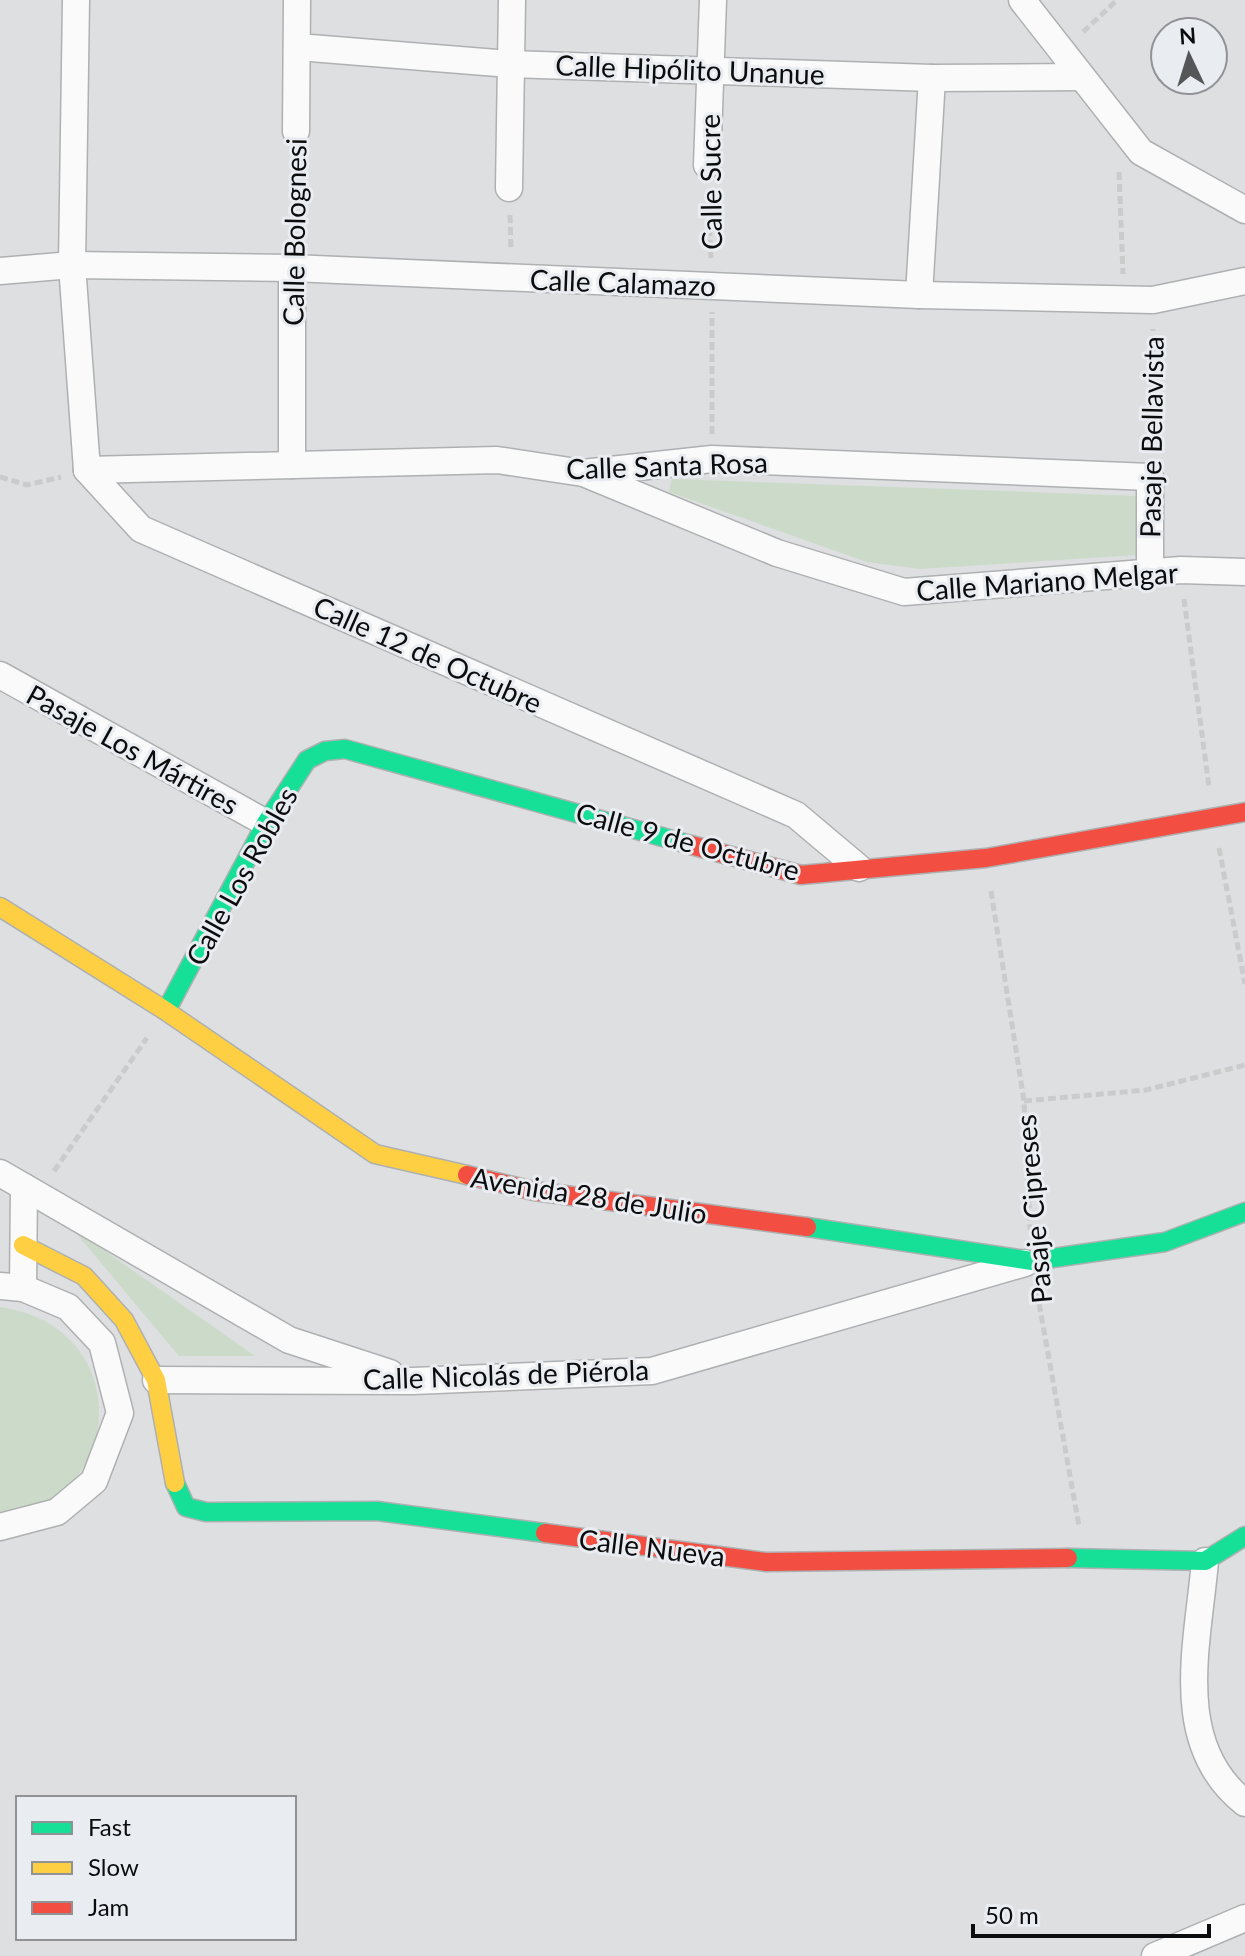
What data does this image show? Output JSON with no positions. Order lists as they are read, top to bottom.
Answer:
{
  "streets": {
    "street": [
      "Calle Hipólito Unanue",
      "Calle Sucre",
      "Calle Bolognesi",
      "Calle Calamazo",
      "Pasaje Bellavista",
      "Calle Santa Rosa",
      "Calle Mariano Melgar",
      "Calle 12 de Octubre",
      "Pasaje Los Mártires",
      "Calle 9 de Octubre",
      "Calle Los Robles",
      "Avenida 28 de Julio",
      "Calle Nicolás de Piérola",
      "Calle Nueva"
    ],
    "path": ["Pasaje Cipreses"]
  },
  "crossings": [
    ["Calle Hipólito Unanue", "Calle Sucre"],
    ["Calle Hipólito Unanue", "Calle Bolognesi"],
    ["Calle Sucre", "Calle Calamazo"],
    ["Calle Sucre", "Calle Santa Rosa"],
    ["Calle Bolognesi", "Calle Calamazo"],
    ["Calle Bolognesi", "Calle Santa Rosa"],
    ["Calle Calamazo", "Pasaje Bellavista"],
    ["Pasaje Bellavista", "Calle Santa Rosa"],
    ["Pasaje Bellavista", "Calle Mariano Melgar"],
    ["Pasaje Bellavista", "Calle 9 de Octubre"],
    ["Calle Santa Rosa", "Calle Mariano Melgar"],
    ["Calle Santa Rosa", "Calle 12 de Octubre"],
    ["Calle 12 de Octubre", "Calle 9 de Octubre"],
    ["Pasaje Los Mártires", "Calle Los Robles"],
    ["Calle 9 de Octubre", "Calle Los Robles"],
    ["Calle 9 de Octubre", "Pasaje Cipreses"],
    ["Calle Los Robles", "Avenida 28 de Julio"],
    ["Avenida 28 de Julio", "Pasaje Cipreses"],
    ["Avenida 28 de Julio", "Calle Nicolás de Piérola"],
    ["Pasaje Cipreses", "Calle Nicolás de Piérola"],
    ["Pasaje Cipreses", "Calle Nueva"],
    ["Calle Nicolás de Piérola", "Calle Nueva"]
  ],
  "legend": ["Fast", "Slow", "Jam"],
  "scale_bar": "50 m",
  "north": "top"
}
